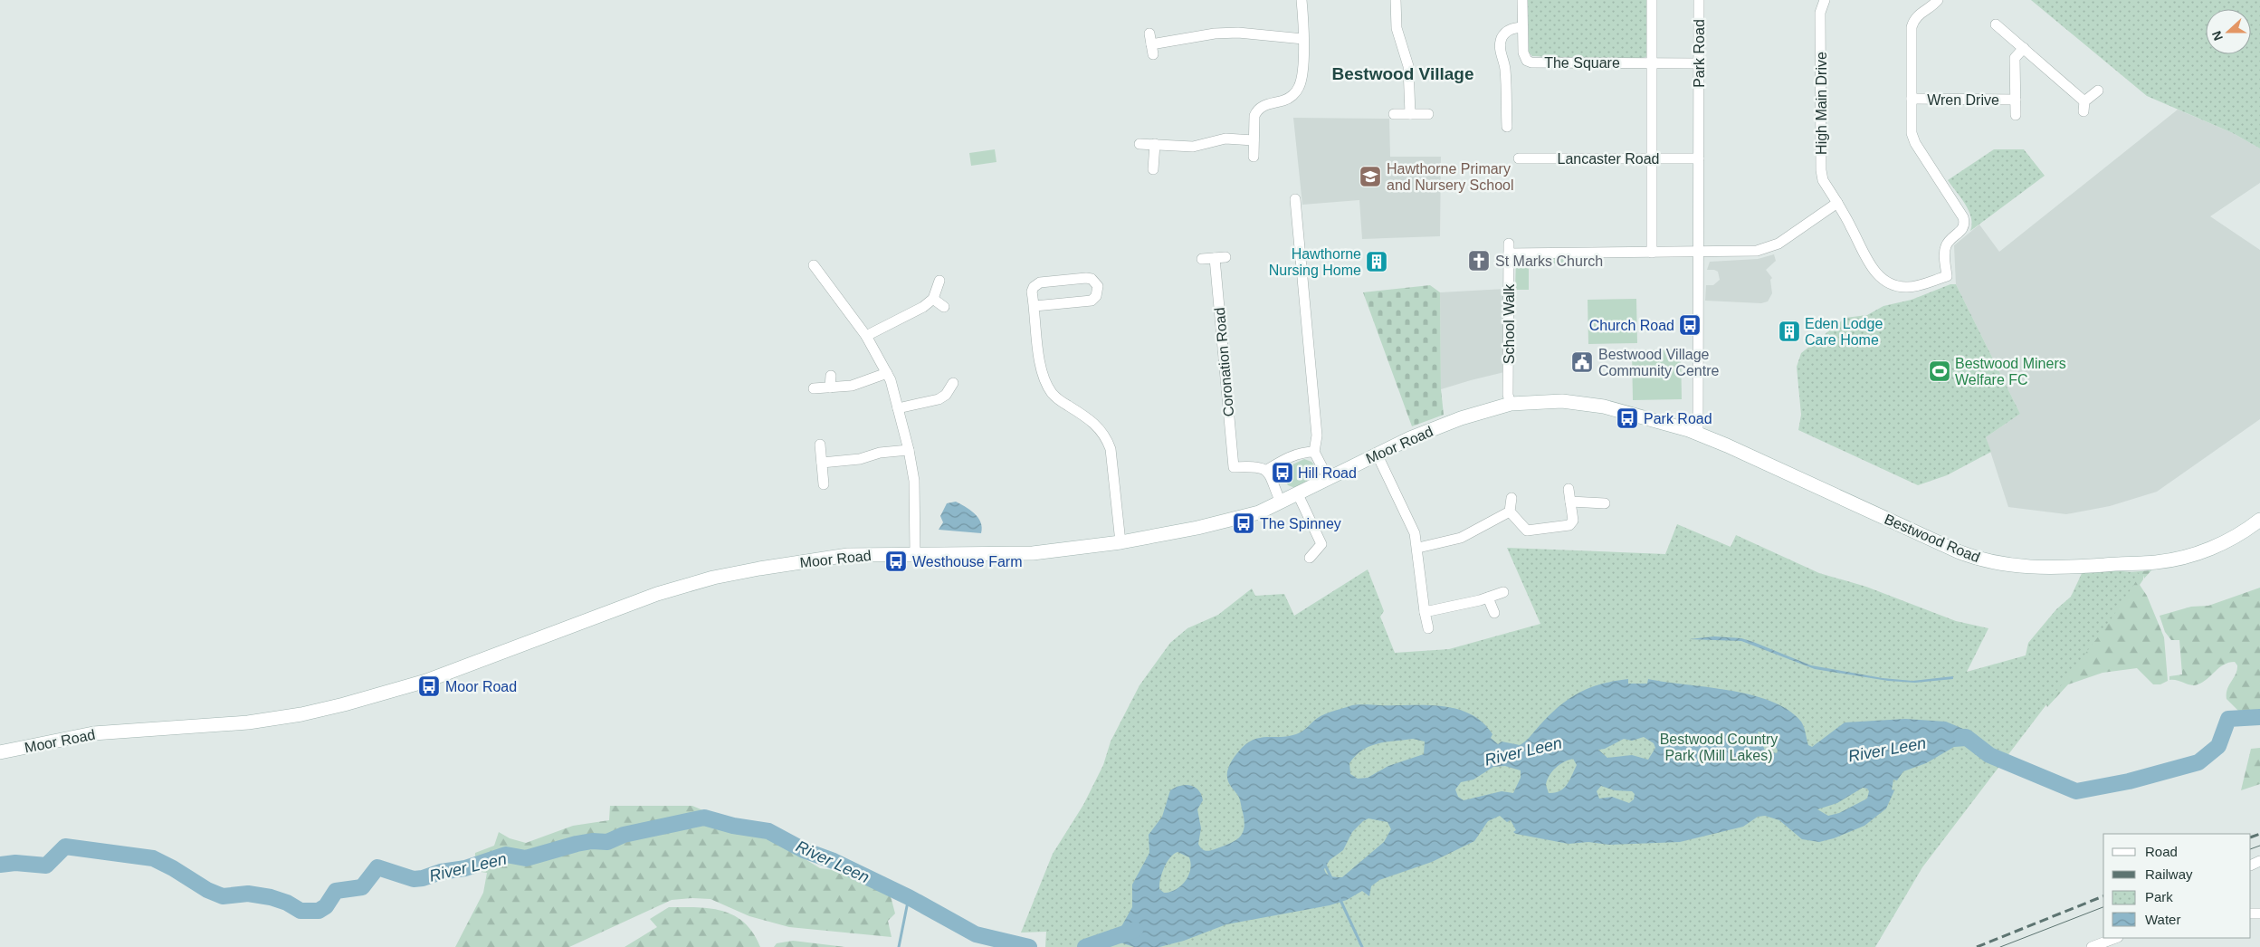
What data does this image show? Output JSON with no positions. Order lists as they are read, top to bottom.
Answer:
{
  "streets": {
    "main road": ["Moor Road", "Bestwood Road"],
    "street": [
      "Park Road",
      "The Square",
      "Wren Drive",
      "High Main Drive",
      "Lancaster Road",
      "School Walk",
      "Coronation Road"
    ]
  },
  "crossings": [
    ["Park Road", "The Square"],
    ["Park Road", "Lancaster Road"],
    ["Park Road", "Moor Road"],
    ["Wren Drive", "High Main Drive"],
    ["School Walk", "Moor Road"],
    ["Moor Road", "Bestwood Road"]
  ],
  "districts": ["Bestwood Village"],
  "water": ["River Leen"],
  "parks": ["Bestwood Country Park (Mill Lakes)"],
  "places": {
    "school or university": ["Hawthorne Primary and Nursery School"],
    "church": ["St Marks Church"],
    "building": ["Hawthorne Nursing Home", "Eden Lodge Care Home"],
    "bus stop": [
      "Church Road",
      "Park Road",
      "Hill Road",
      "The Spinney",
      "Westhouse Farm",
      "Moor Road"
    ],
    "public building": ["Bestwood Village Community Centre"],
    "sports": ["Bestwood Miners Welfare FC"]
  },
  "legend": [
    "Road",
    "Railway",
    "Park",
    "Water"
  ],
  "north": "left"
}
